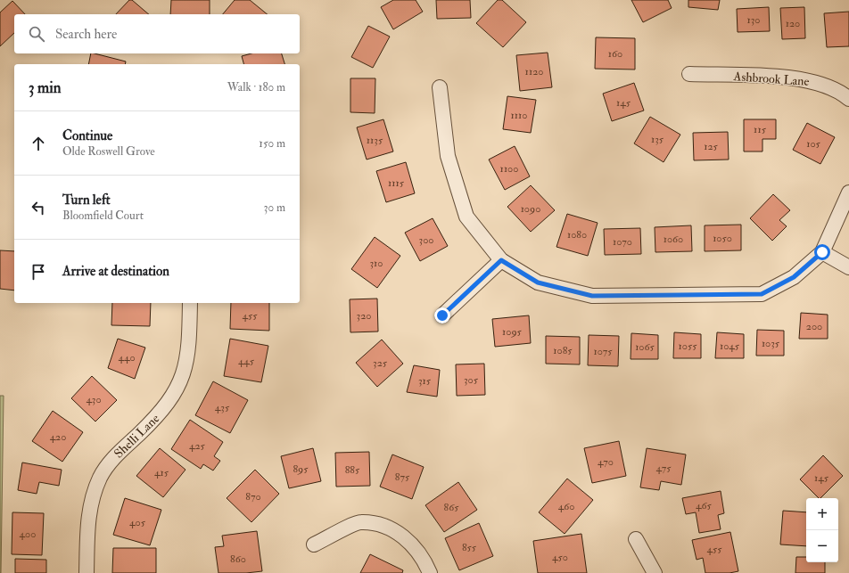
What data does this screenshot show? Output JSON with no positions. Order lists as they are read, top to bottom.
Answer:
{
  "streets": {
    "street": ["Ashbrook Lane", "Shelli Lane"]
  },
  "house_numbers": [
    "130",
    "120",
    "160",
    "1120",
    "145",
    "1110",
    "115",
    "135",
    "1135",
    "105",
    "125",
    "1100",
    "1115",
    "1090",
    "1080",
    "1050",
    "1060",
    "300",
    "1070",
    "310",
    "455",
    "320",
    "200",
    "1095",
    "1035",
    "1055",
    "1045",
    "1065",
    "1085",
    "1075",
    "440",
    "445",
    "325",
    "305",
    "315",
    "430",
    "435",
    "420",
    "425",
    "470",
    "475",
    "895",
    "885",
    "415",
    "875",
    "145",
    "870",
    "465",
    "460",
    "865",
    "405",
    "400",
    "855",
    "455",
    "450",
    "860"
  ],
  "page": {
    "search": "Search here",
    "heading": ["3 min", "Walk · 180 m"],
    "list": [
      ["Continue", "Olde Roswell Grove", "150 m"],
      ["Turn left", "Bloomfield Court", "30 m"],
      "Arrive at destination"
    ],
    "map_buttons": ["+", "−"]
  }
}
